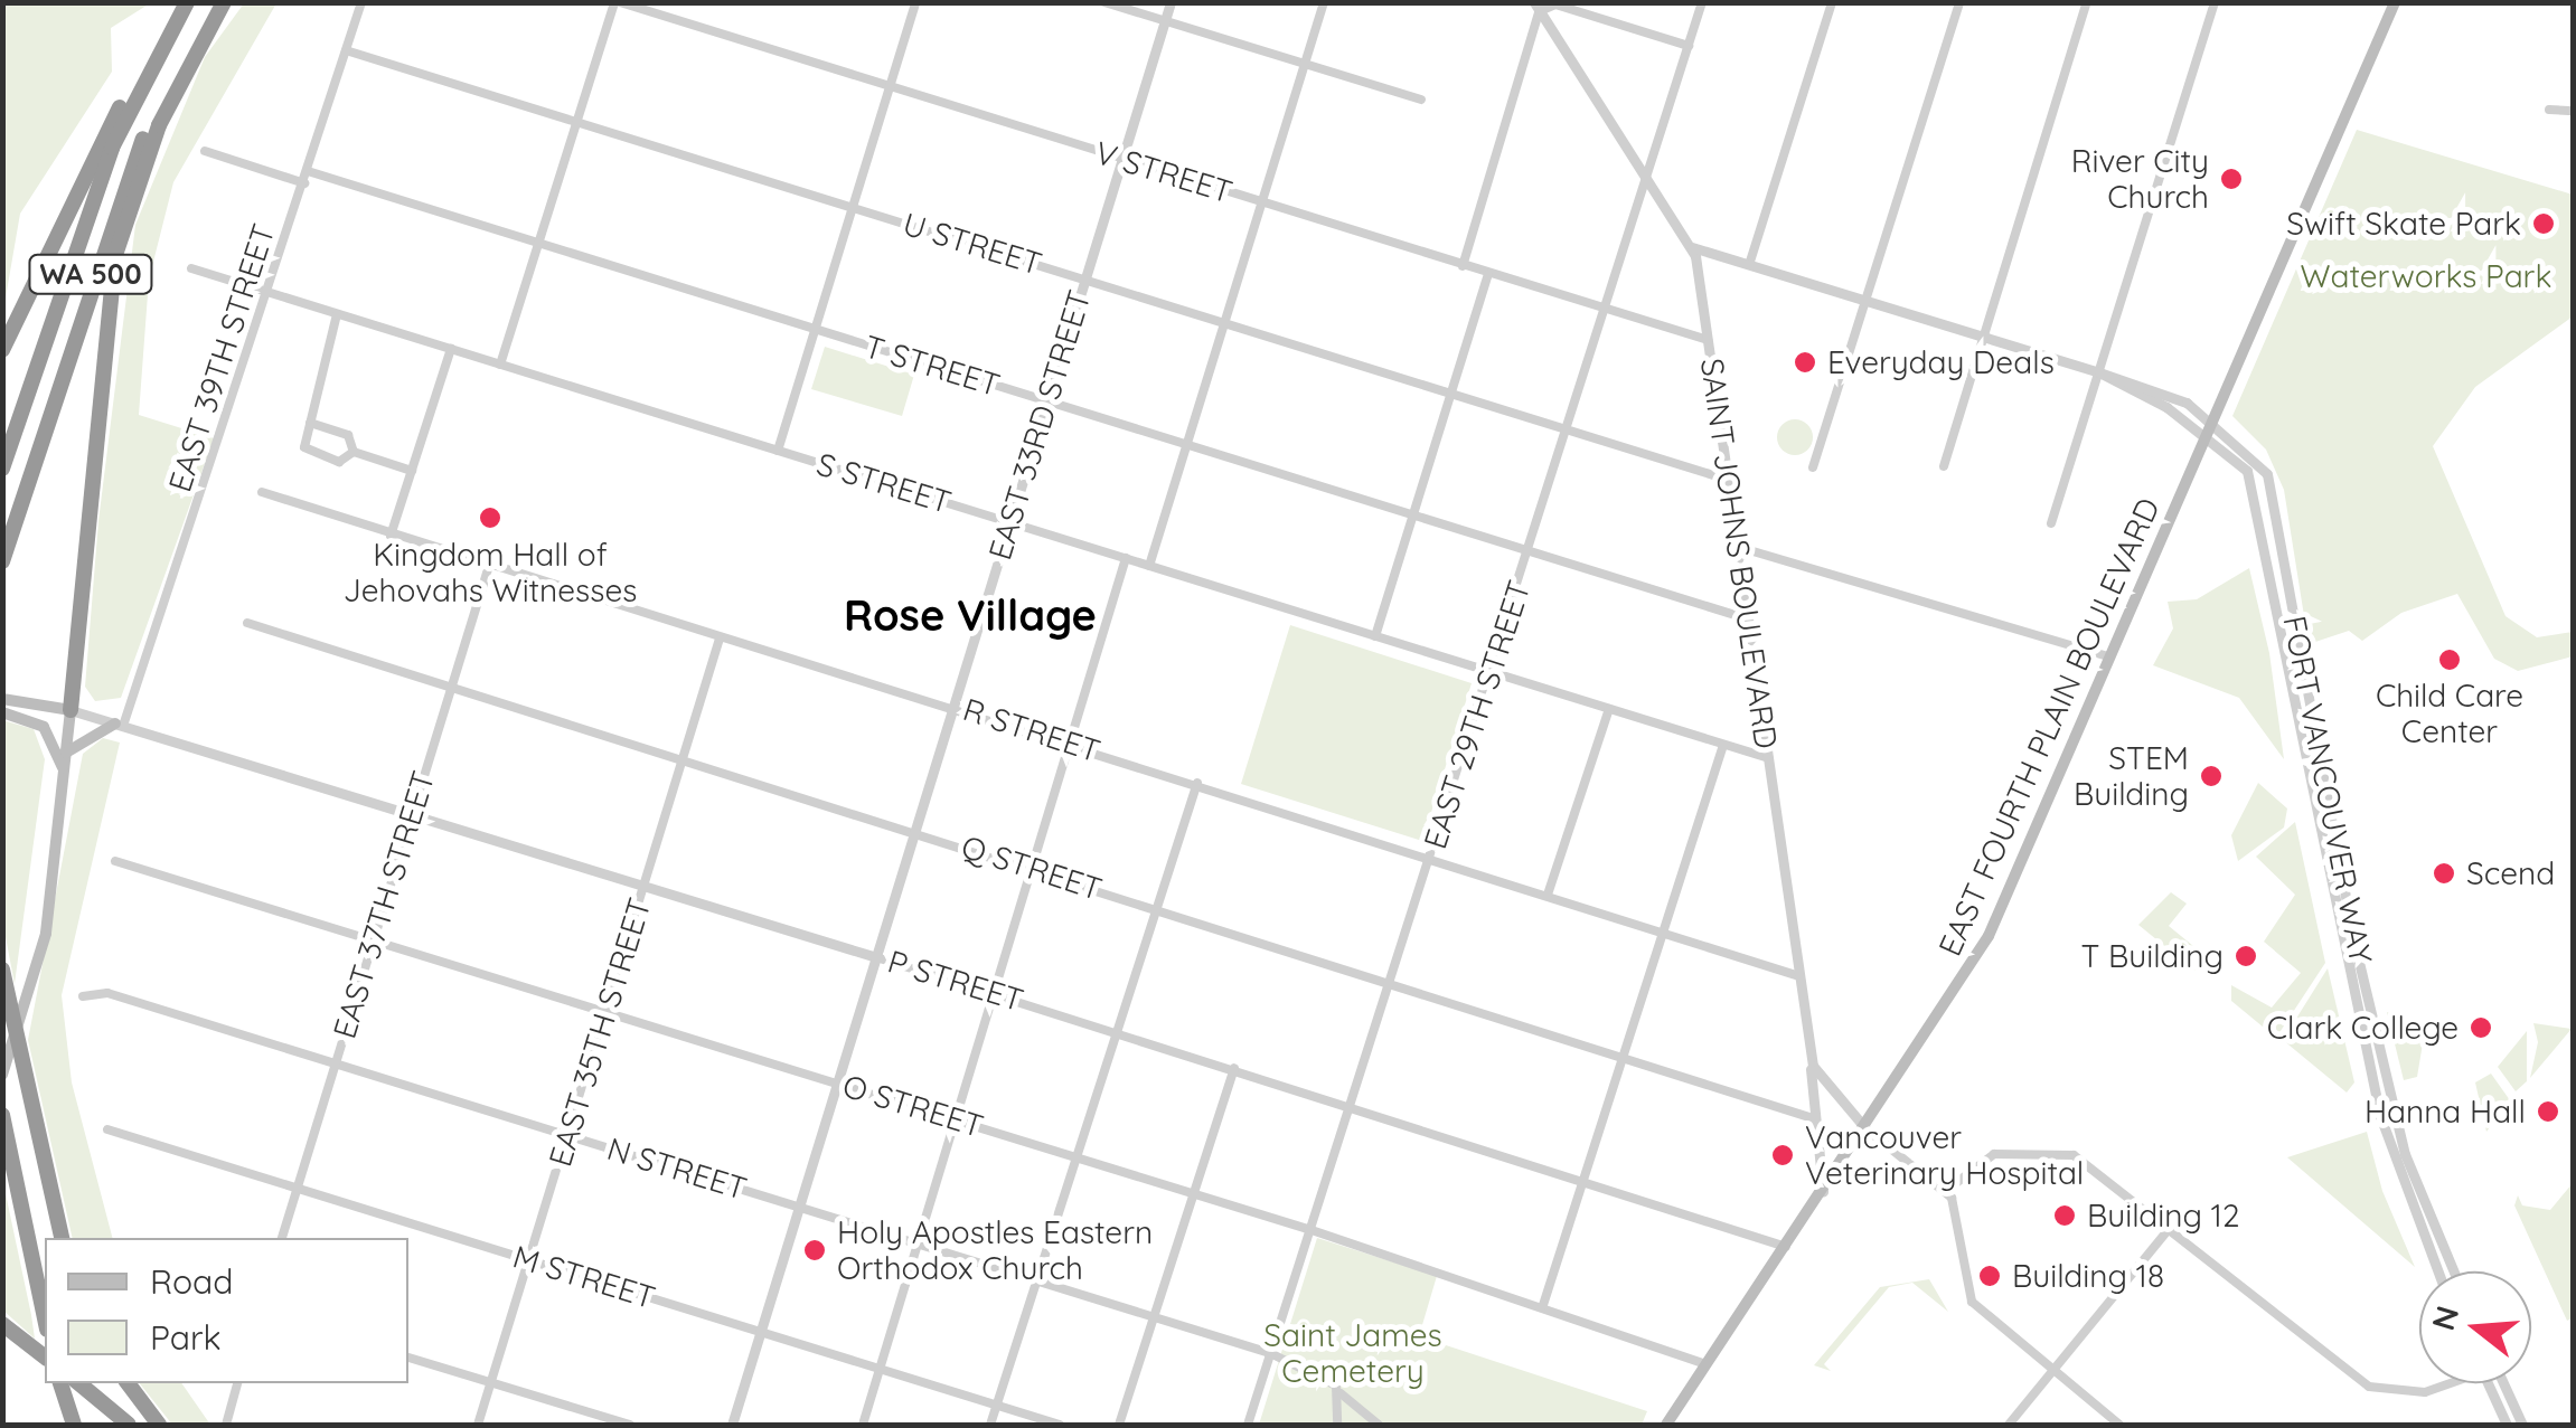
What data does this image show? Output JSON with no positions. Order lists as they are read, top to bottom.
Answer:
{
  "streets": {
    "highway": ["WA 500"],
    "main road": ["EAST FOURTH PLAIN BOULEVARD"],
    "street": [
      "V STREET",
      "U STREET",
      "EAST 39TH STREET",
      "T STREET",
      "EAST 33RD STREET",
      "S STREET",
      "SAINT JOHNS BOULEVARD",
      "EAST 29TH STREET",
      "R STREET",
      "FORT VANCOUVER WAY",
      "Q STREET",
      "EAST 37TH STREET",
      "P STREET",
      "EAST 35TH STREET",
      "O STREET",
      "N STREET",
      "M STREET"
    ]
  },
  "crossings": [
    ["V STREET", "EAST 33RD STREET"],
    ["V STREET", "SAINT JOHNS BOULEVARD"],
    ["V STREET", "EAST 29TH STREET"],
    ["U STREET", "EAST 39TH STREET"],
    ["U STREET", "EAST 33RD STREET"],
    ["U STREET", "SAINT JOHNS BOULEVARD"],
    ["U STREET", "EAST 29TH STREET"],
    ["EAST 39TH STREET", "T STREET"],
    ["EAST 39TH STREET", "S STREET"],
    ["EAST 39TH STREET", "P STREET"],
    ["T STREET", "EAST 33RD STREET"],
    ["T STREET", "SAINT JOHNS BOULEVARD"],
    ["T STREET", "EAST 29TH STREET"],
    ["EAST 33RD STREET", "S STREET"],
    ["EAST 33RD STREET", "R STREET"],
    ["EAST 33RD STREET", "Q STREET"],
    ["EAST 33RD STREET", "P STREET"],
    ["EAST 33RD STREET", "O STREET"],
    ["EAST 33RD STREET", "N STREET"],
    ["EAST 33RD STREET", "M STREET"],
    ["S STREET", "SAINT JOHNS BOULEVARD"],
    ["S STREET", "EAST 29TH STREET"],
    ["SAINT JOHNS BOULEVARD", "EAST 29TH STREET"],
    ["SAINT JOHNS BOULEVARD", "EAST FOURTH PLAIN BOULEVARD"],
    ["SAINT JOHNS BOULEVARD", "R STREET"],
    ["SAINT JOHNS BOULEVARD", "FORT VANCOUVER WAY"],
    ["EAST 29TH STREET", "R STREET"],
    ["EAST 29TH STREET", "Q STREET"],
    ["EAST 29TH STREET", "P STREET"],
    ["EAST 29TH STREET", "O STREET"],
    ["EAST 29TH STREET", "N STREET"],
    ["EAST FOURTH PLAIN BOULEVARD", "FORT VANCOUVER WAY"],
    ["EAST FOURTH PLAIN BOULEVARD", "P STREET"],
    ["EAST FOURTH PLAIN BOULEVARD", "O STREET"],
    ["R STREET", "EAST 37TH STREET"],
    ["R STREET", "EAST 35TH STREET"],
    ["Q STREET", "EAST 37TH STREET"],
    ["Q STREET", "EAST 35TH STREET"],
    ["EAST 37TH STREET", "P STREET"],
    ["EAST 37TH STREET", "O STREET"],
    ["EAST 37TH STREET", "N STREET"],
    ["EAST 37TH STREET", "M STREET"],
    ["P STREET", "EAST 35TH STREET"],
    ["EAST 35TH STREET", "O STREET"],
    ["EAST 35TH STREET", "N STREET"],
    ["EAST 35TH STREET", "M STREET"]
  ],
  "districts": ["Rose Village"],
  "parks": ["Waterworks Park", "Saint James Cemetery"],
  "places": [
    "River City Church",
    "Swift Skate Park",
    "Everyday Deals",
    "Kingdom Hall of Jehovahs Witnesses",
    "Child Care Center",
    "STEM Building",
    "Scend",
    "T Building",
    "Clark College",
    "Hanna Hall",
    "Vancouver Veterinary Hospital",
    "Building 12",
    "Holy Apostles Eastern Orthodox Church",
    "Building 18"
  ],
  "legend": ["Road", "Park"],
  "north": "left"
}
